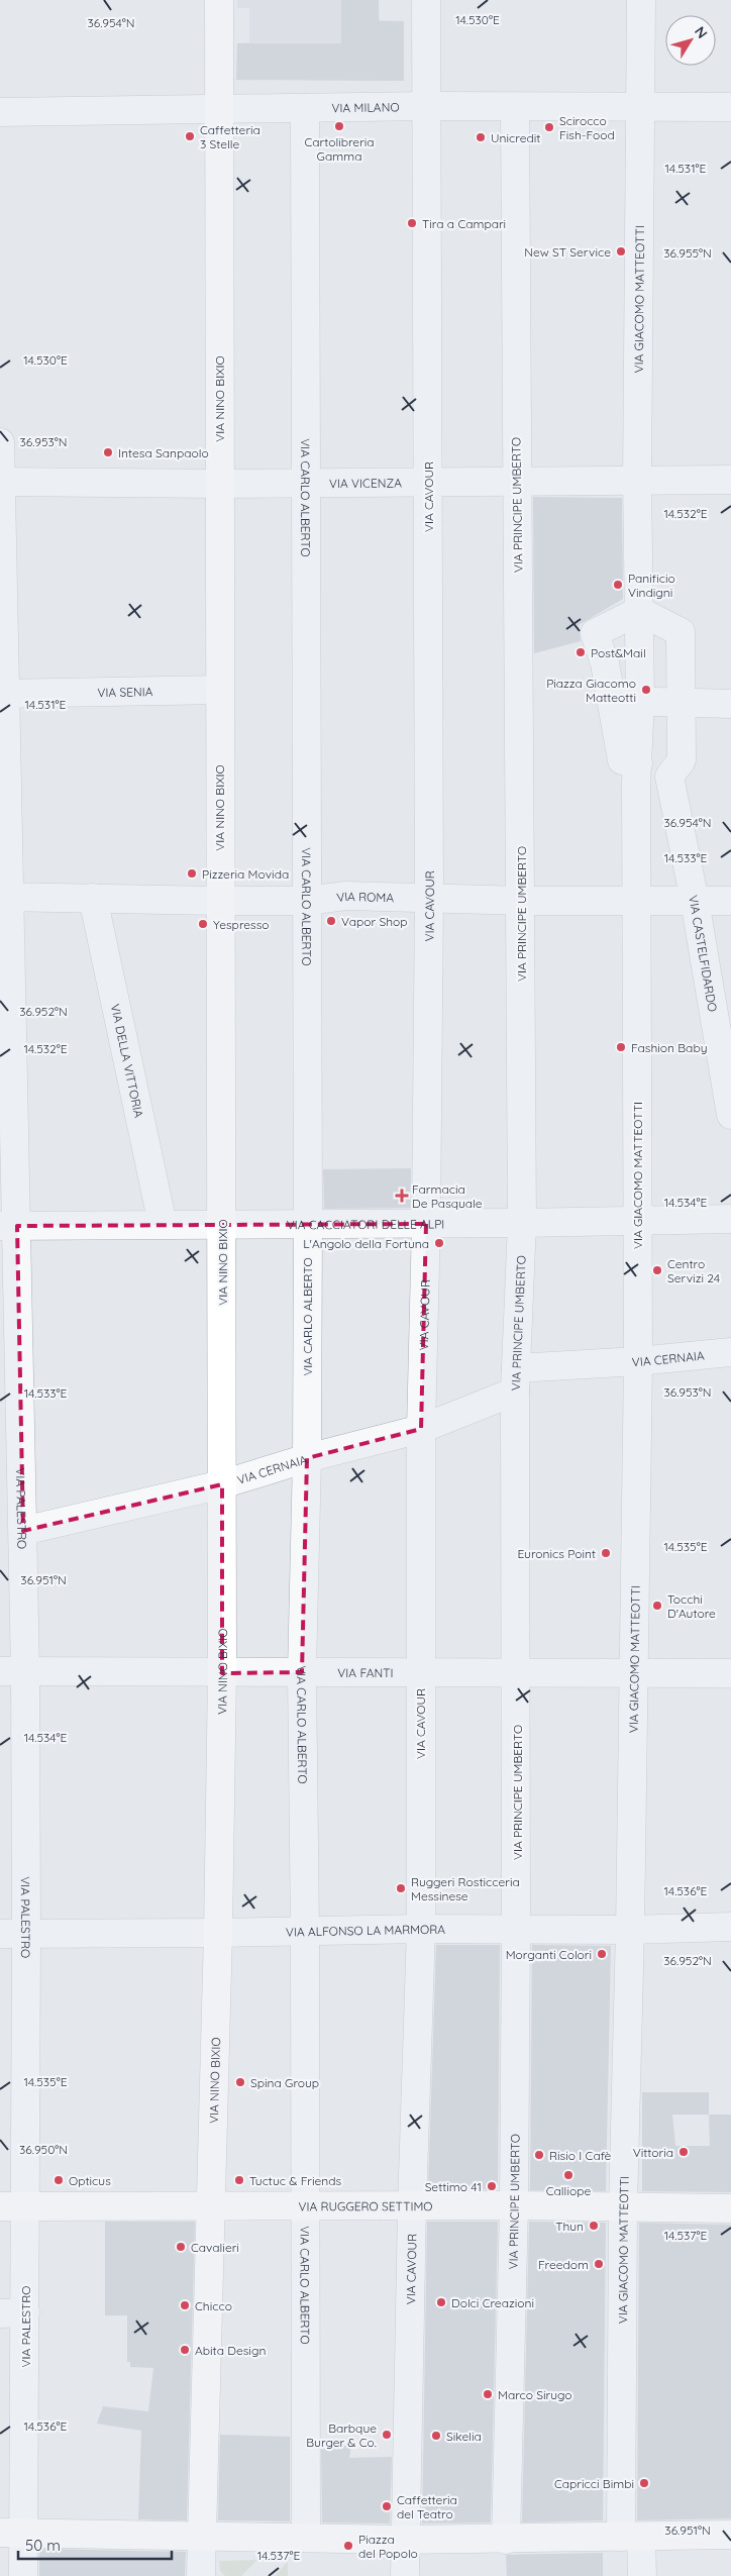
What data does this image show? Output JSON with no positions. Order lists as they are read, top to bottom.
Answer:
{
  "streets": {
    "main road": ["VIA NINO BIXIO", "VIA RUGGERO SETTIMO"],
    "street": [
      "VIA MILANO",
      "VIA GIACOMO MATTEOTTI",
      "VIA VICENZA",
      "VIA CAVOUR",
      "VIA CARLO ALBERTO",
      "VIA PRINCIPE UMBERTO",
      "VIA SENIA",
      "VIA ROMA",
      "VIA CASTELFIDARDO",
      "VIA DELLA VITTORIA",
      "VIA CACCIATORI DELLE ALPI",
      "VIA CERNAIA",
      "VIA PALESTRO",
      "VIA FANTI",
      "VIA ALFONSO LA MARMORA"
    ]
  },
  "crossings": [
    ["VIA MILANO", "VIA GIACOMO MATTEOTTI"],
    ["VIA MILANO", "VIA NINO BIXIO"],
    ["VIA MILANO", "VIA CAVOUR"],
    ["VIA MILANO", "VIA CARLO ALBERTO"],
    ["VIA MILANO", "VIA PRINCIPE UMBERTO"],
    ["VIA GIACOMO MATTEOTTI", "VIA VICENZA"],
    ["VIA GIACOMO MATTEOTTI", "VIA ROMA"],
    ["VIA GIACOMO MATTEOTTI", "VIA CASTELFIDARDO"],
    ["VIA GIACOMO MATTEOTTI", "VIA CACCIATORI DELLE ALPI"],
    ["VIA GIACOMO MATTEOTTI", "VIA CERNAIA"],
    ["VIA GIACOMO MATTEOTTI", "VIA FANTI"],
    ["VIA GIACOMO MATTEOTTI", "VIA ALFONSO LA MARMORA"],
    ["VIA GIACOMO MATTEOTTI", "VIA RUGGERO SETTIMO"],
    ["VIA NINO BIXIO", "VIA VICENZA"],
    ["VIA NINO BIXIO", "VIA SENIA"],
    ["VIA NINO BIXIO", "VIA ROMA"],
    ["VIA NINO BIXIO", "VIA CACCIATORI DELLE ALPI"],
    ["VIA NINO BIXIO", "VIA CERNAIA"],
    ["VIA NINO BIXIO", "VIA FANTI"],
    ["VIA NINO BIXIO", "VIA ALFONSO LA MARMORA"],
    ["VIA NINO BIXIO", "VIA RUGGERO SETTIMO"],
    ["VIA VICENZA", "VIA CAVOUR"],
    ["VIA VICENZA", "VIA CARLO ALBERTO"],
    ["VIA VICENZA", "VIA PRINCIPE UMBERTO"],
    ["VIA VICENZA", "VIA PALESTRO"],
    ["VIA CAVOUR", "VIA ROMA"],
    ["VIA CAVOUR", "VIA CACCIATORI DELLE ALPI"],
    ["VIA CAVOUR", "VIA CERNAIA"],
    ["VIA CAVOUR", "VIA FANTI"],
    ["VIA CAVOUR", "VIA ALFONSO LA MARMORA"],
    ["VIA CAVOUR", "VIA RUGGERO SETTIMO"],
    ["VIA CARLO ALBERTO", "VIA ROMA"],
    ["VIA CARLO ALBERTO", "VIA CACCIATORI DELLE ALPI"],
    ["VIA CARLO ALBERTO", "VIA CERNAIA"],
    ["VIA CARLO ALBERTO", "VIA FANTI"],
    ["VIA CARLO ALBERTO", "VIA ALFONSO LA MARMORA"],
    ["VIA CARLO ALBERTO", "VIA RUGGERO SETTIMO"],
    ["VIA PRINCIPE UMBERTO", "VIA ROMA"],
    ["VIA PRINCIPE UMBERTO", "VIA CACCIATORI DELLE ALPI"],
    ["VIA PRINCIPE UMBERTO", "VIA CERNAIA"],
    ["VIA PRINCIPE UMBERTO", "VIA FANTI"],
    ["VIA PRINCIPE UMBERTO", "VIA ALFONSO LA MARMORA"],
    ["VIA PRINCIPE UMBERTO", "VIA RUGGERO SETTIMO"],
    ["VIA SENIA", "VIA PALESTRO"],
    ["VIA ROMA", "VIA CASTELFIDARDO"],
    ["VIA ROMA", "VIA DELLA VITTORIA"],
    ["VIA ROMA", "VIA PALESTRO"],
    ["VIA DELLA VITTORIA", "VIA CACCIATORI DELLE ALPI"],
    ["VIA CACCIATORI DELLE ALPI", "VIA PALESTRO"],
    ["VIA CERNAIA", "VIA PALESTRO"],
    ["VIA PALESTRO", "VIA FANTI"],
    ["VIA PALESTRO", "VIA ALFONSO LA MARMORA"],
    ["VIA PALESTRO", "VIA RUGGERO SETTIMO"]
  ],
  "places": {
    "other": [
      "Cartolibreria Gamma",
      "Scirocco Fish-Food",
      "Caffetteria 3 Stelle",
      "Unicredit",
      "Tira a Campari",
      "New ST Service",
      "Intesa Sanpaolo",
      "Panificio Vindigni",
      "Post&Mail",
      "Piazza Giacomo Matteotti",
      "Pizzeria Movida",
      "Vapor Shop",
      "Yespresso",
      "Fashion Baby",
      "L'Angolo della Fortuna",
      "Centro Servizi 24",
      "Euronics Point",
      "Tocchi D'Autore",
      "Ruggeri Rosticceria Messinese",
      "Morganti Colori",
      "Spina Group",
      "Vittoria",
      "Risio I Cafè",
      "Calliope",
      "Opticus",
      "Tuctuc & Friends",
      "Settimo 41",
      "Thun",
      "Cavalieri",
      "Freedom",
      "Dolci Creazioni",
      "Chicco",
      "Abita Design",
      "Marco Sirugo",
      "Barbque Burger & Co.",
      "Sikelia",
      "Capricci Bimbi",
      "Caffetteria del Teatro",
      "Piazza del Popolo"
    ],
    "health": ["Farmacia De Pasquale"]
  },
  "scale_bar": "50 m",
  "north": "top right",
  "coordinates": [
    "14.530°E",
    "36.954°N",
    "14.531°E",
    "36.955°N",
    "36.953°N",
    "14.532°E",
    "14.533°E",
    "36.952°N",
    "14.534°E",
    "14.535°E",
    "36.951°N",
    "14.536°E",
    "36.950°N",
    "14.537°E"
  ]
}
